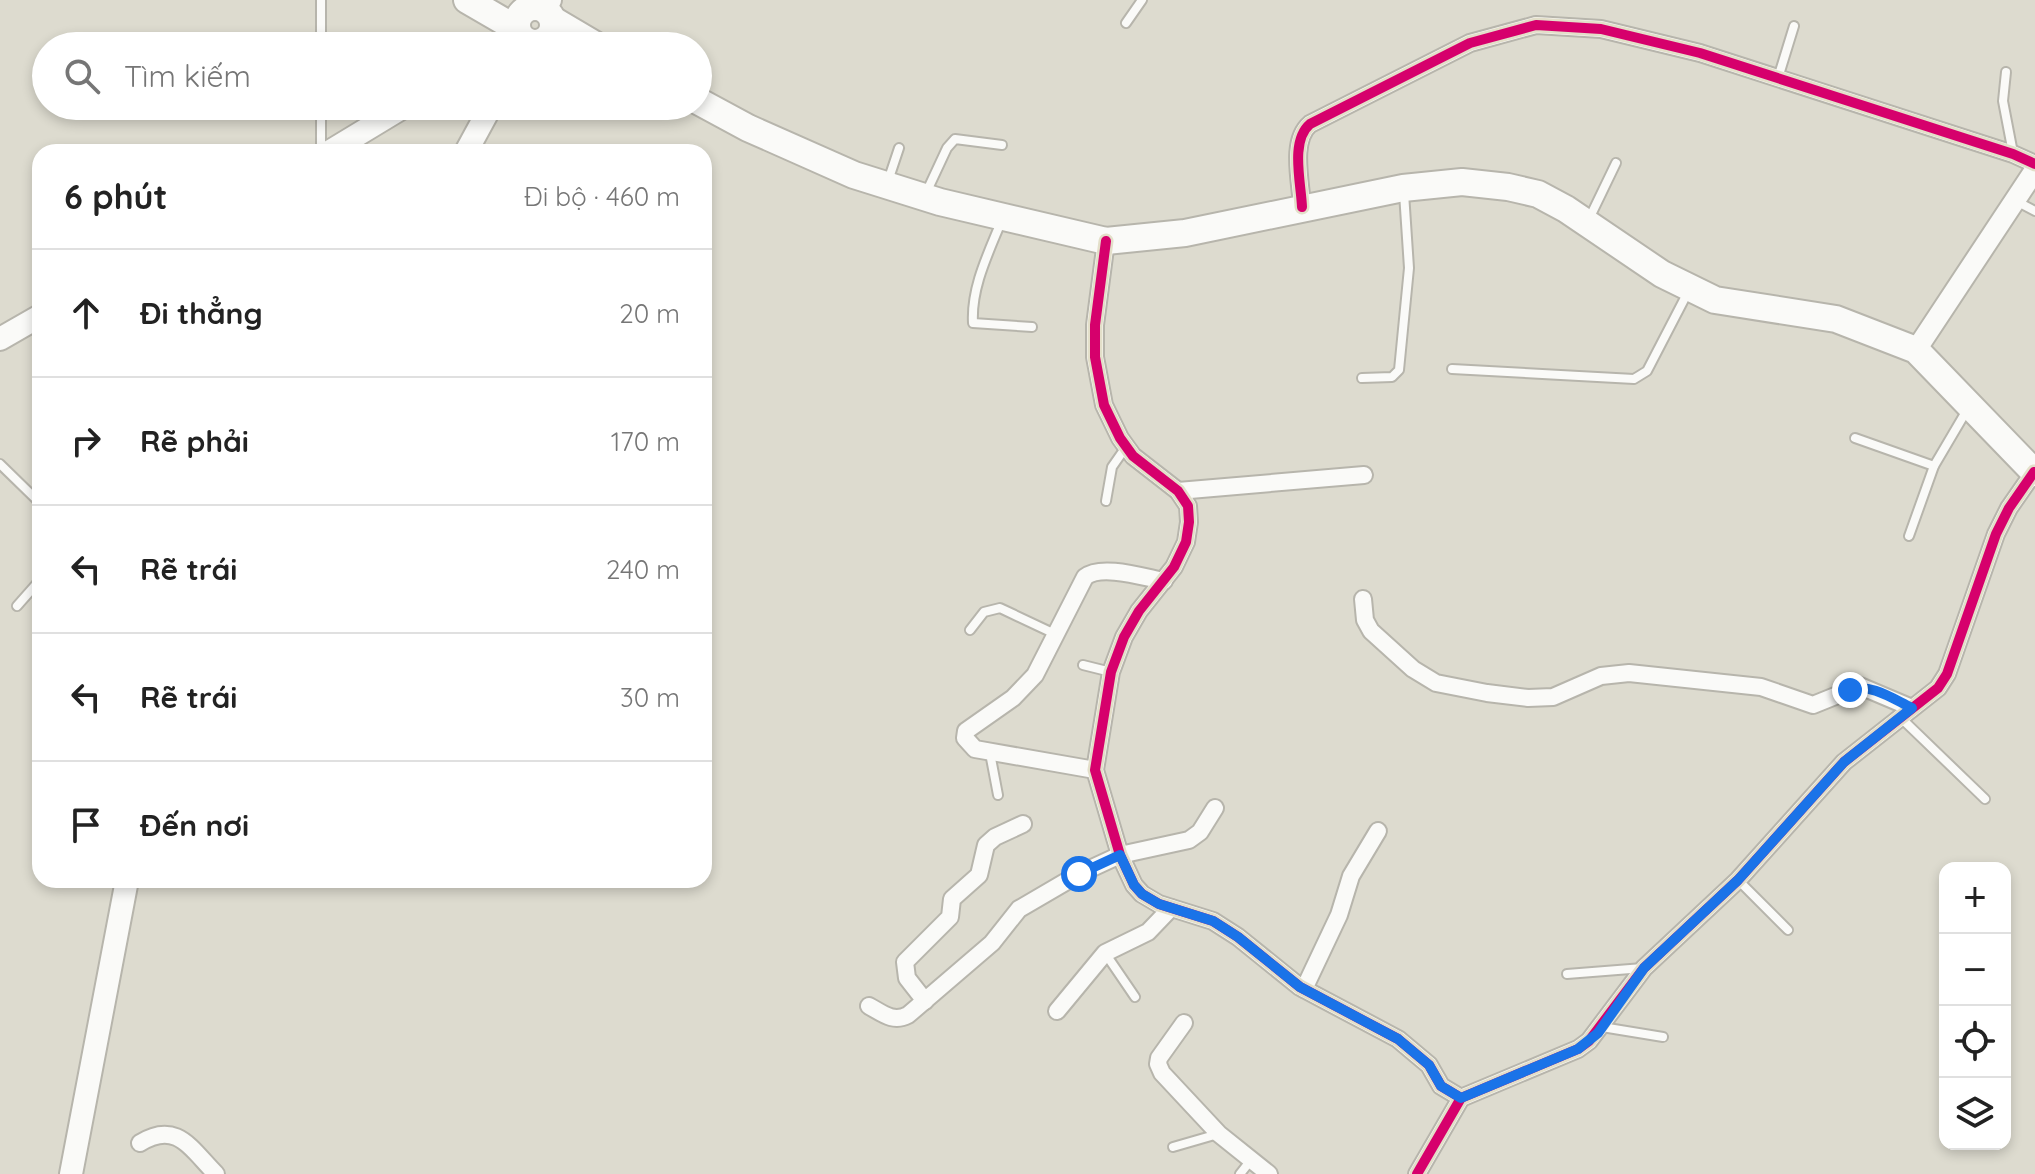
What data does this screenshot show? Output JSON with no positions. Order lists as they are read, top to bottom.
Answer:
{
  "page": {
    "search": "Tìm kiếm",
    "heading": ["6 phút", "Đi bộ · 460 m"],
    "list": [
      ["Đi thẳng", "20 m"],
      ["Rẽ phải", "170 m"],
      ["Rẽ trái", "240 m"],
      ["Rẽ trái", "30 m"],
      "Đến nơi"
    ],
    "map_buttons": ["+", "−"]
  }
}
